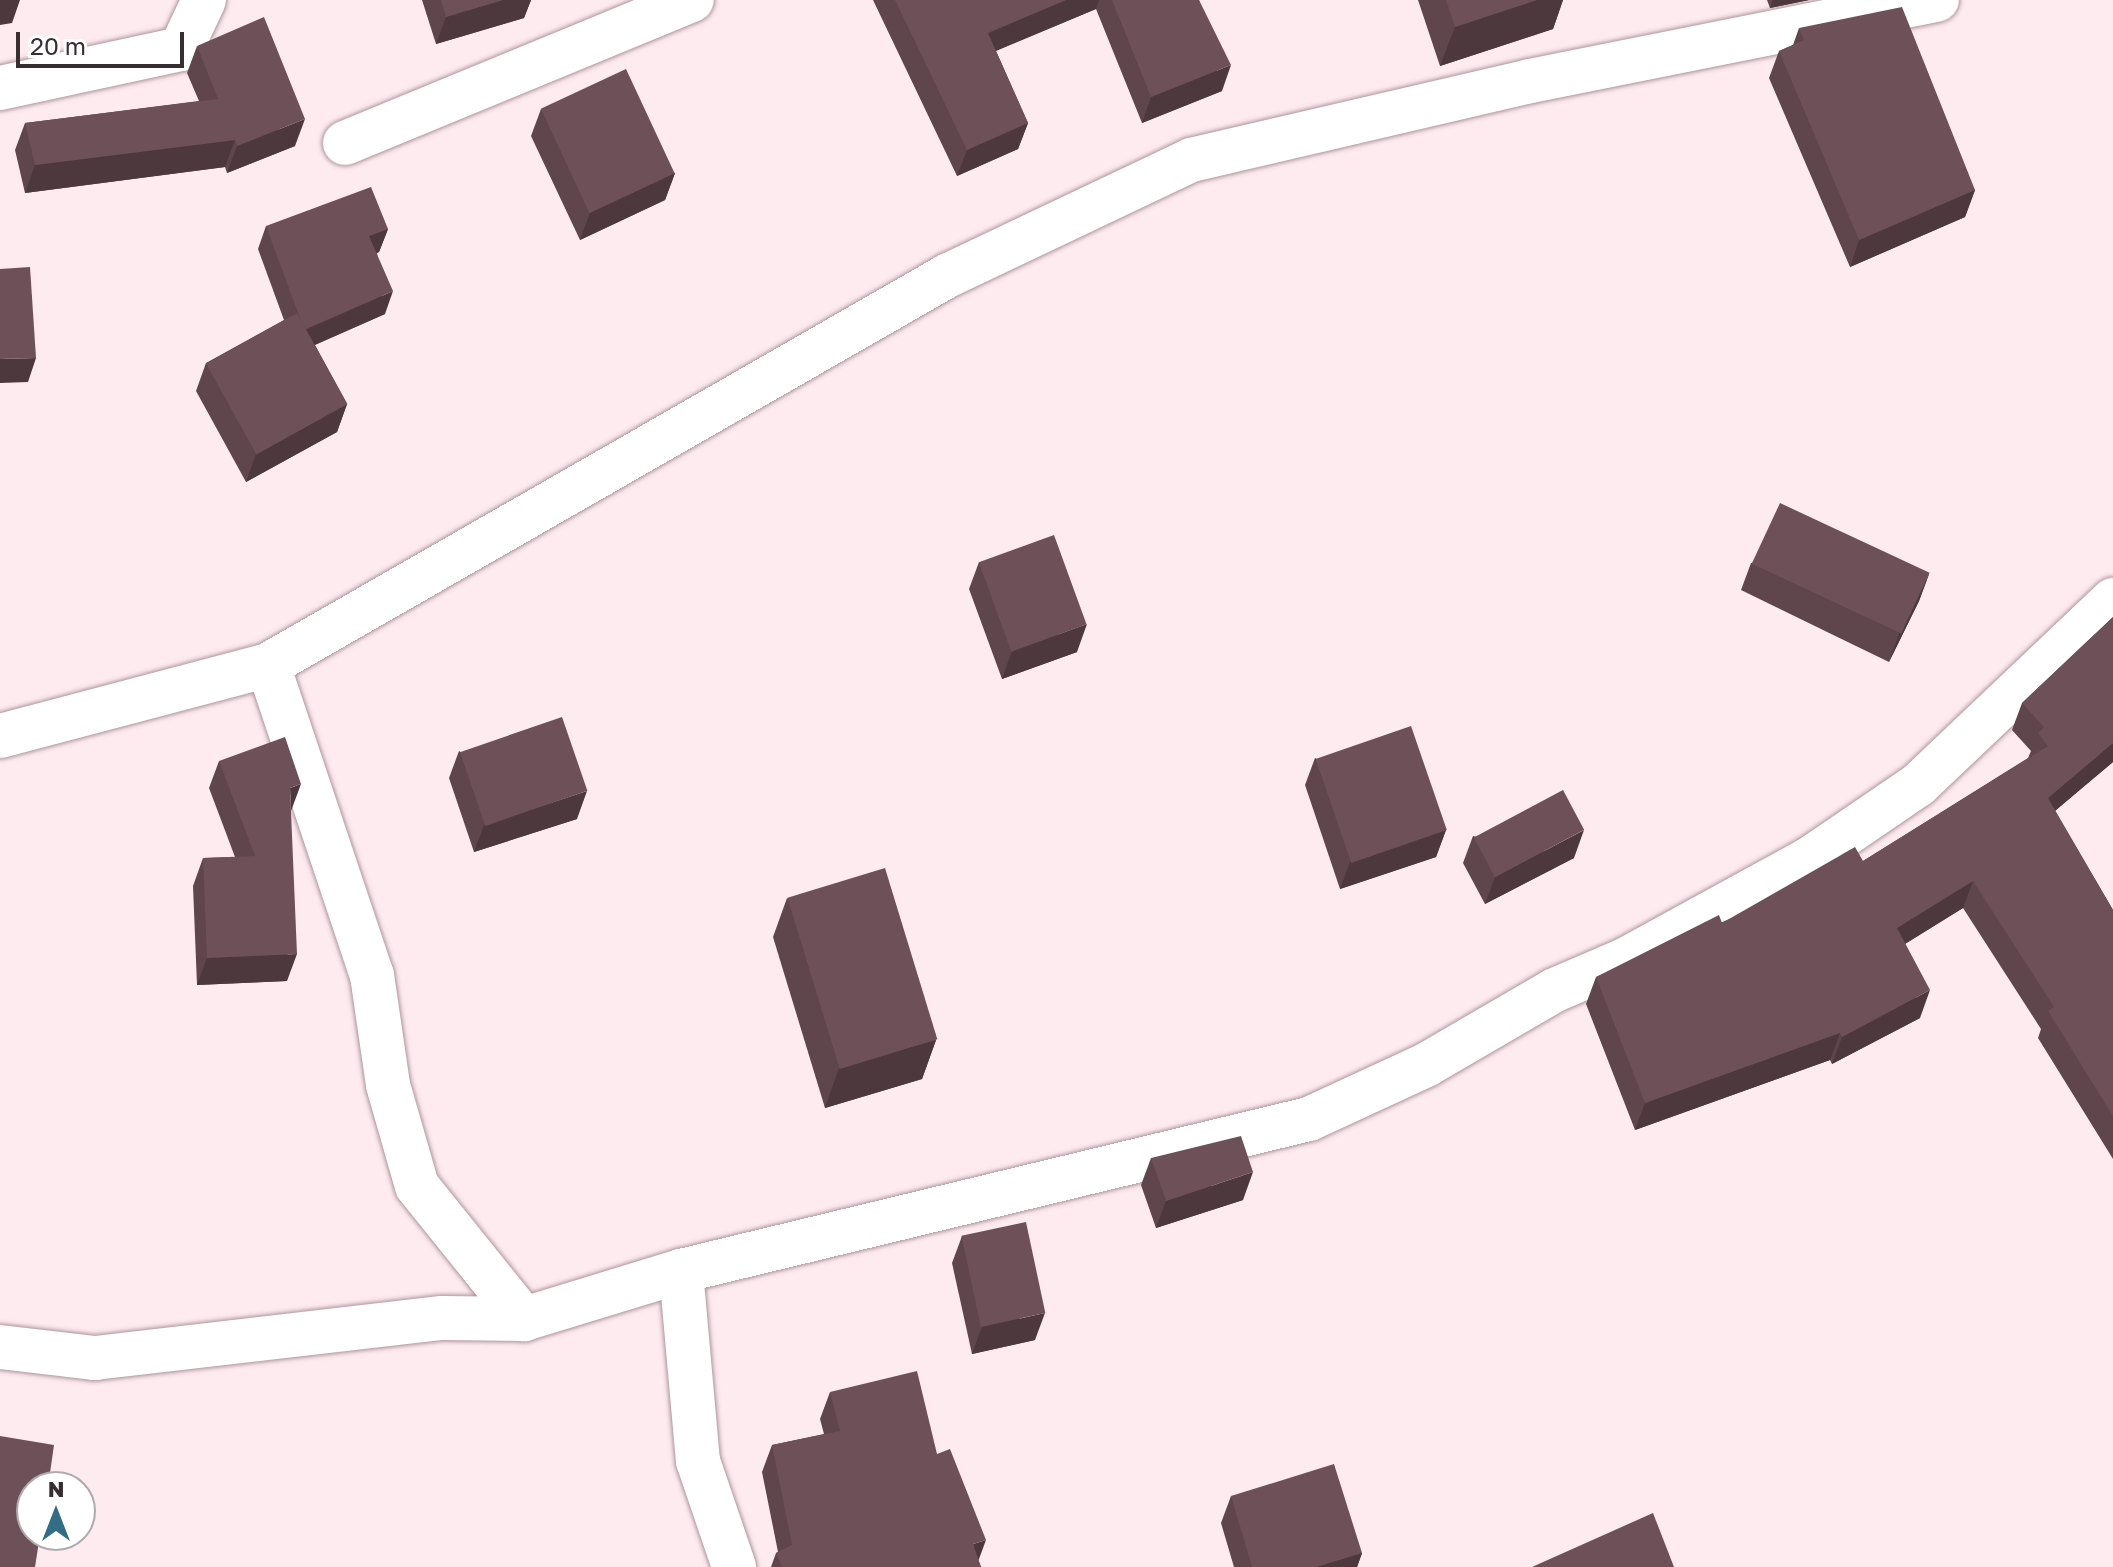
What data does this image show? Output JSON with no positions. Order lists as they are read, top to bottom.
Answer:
{
  "scale_bar": "20 m",
  "north": "top"
}
